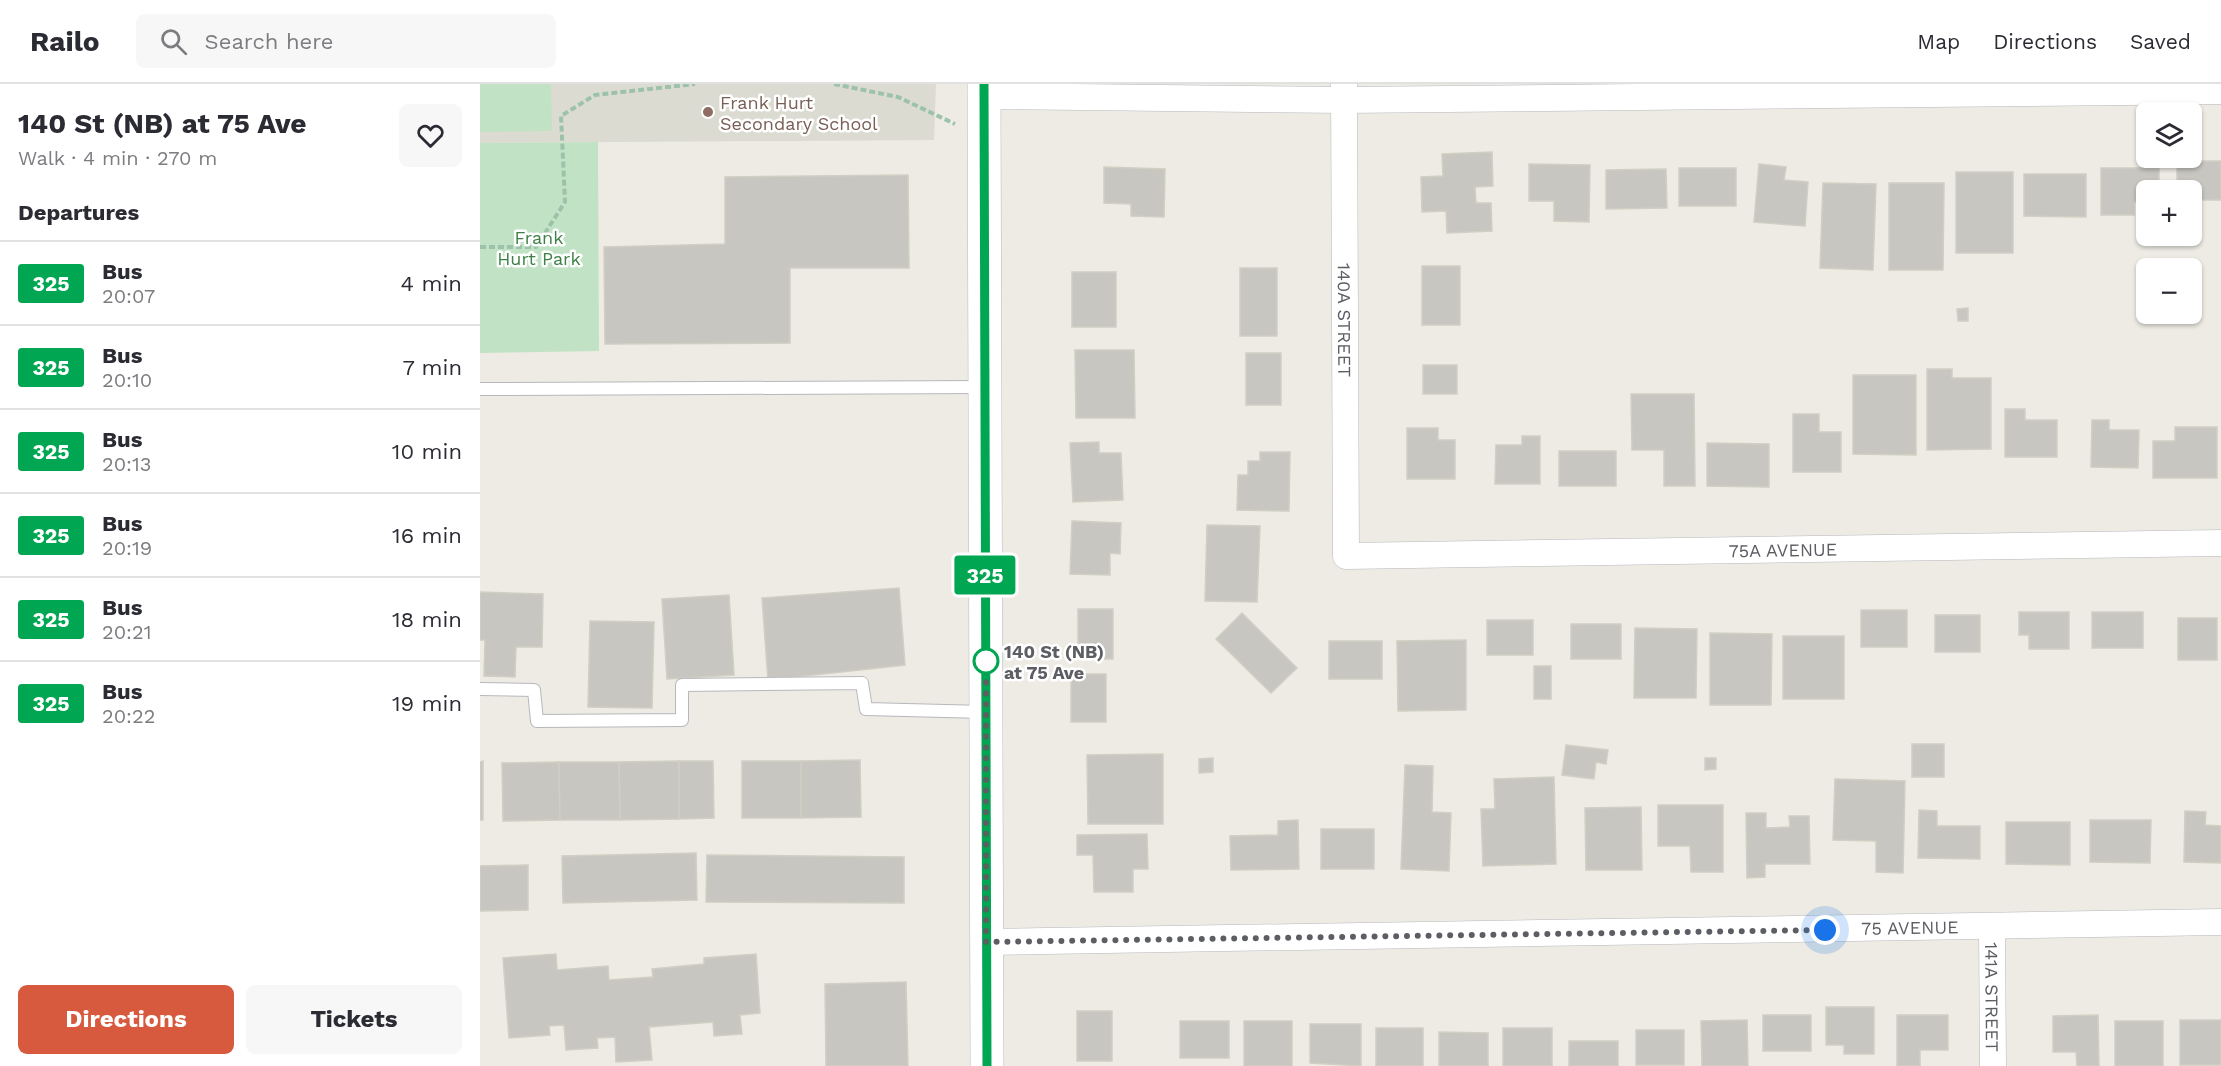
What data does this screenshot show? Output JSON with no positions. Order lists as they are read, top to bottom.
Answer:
{
  "streets": {
    "street": [
      "140A STREET",
      "75A AVENUE",
      "75 AVENUE",
      "141A STREET"
    ]
  },
  "crossings": [
    ["140A STREET", "75A AVENUE"],
    ["75 AVENUE", "141A STREET"]
  ],
  "parks": ["Frank Hurt Park"],
  "places": ["Frank Hurt Secondary School", "140 St (NB) at 75 Ave"],
  "lines": ["bus line 325"],
  "page": {
    "header": "Railo",
    "search": "Search here",
    "nav": ["Map", "Directions", "Saved"],
    "heading": [
      ["140 St (NB) at 75 Ave", "Walk · 4 min · 270 m"],
      "Departures"
    ],
    "on_map": "325",
    "map_buttons": ["+", "−"],
    "list": [
      {
        "mark": "325",
        "name": "Bus",
        "note": "20:07",
        "value": "4 min"
      },
      {
        "mark": "325",
        "name": "Bus",
        "note": "20:10",
        "value": "7 min"
      },
      {
        "mark": "325",
        "name": "Bus",
        "note": "20:13",
        "value": "10 min"
      },
      {
        "mark": "325",
        "name": "Bus",
        "note": "20:19",
        "value": "16 min"
      },
      {
        "mark": "325",
        "name": "Bus",
        "note": "20:21",
        "value": "18 min"
      },
      {
        "mark": "325",
        "name": "Bus",
        "note": "20:22",
        "value": "19 min"
      }
    ],
    "buttons": ["Directions", "Tickets"]
  }
}
